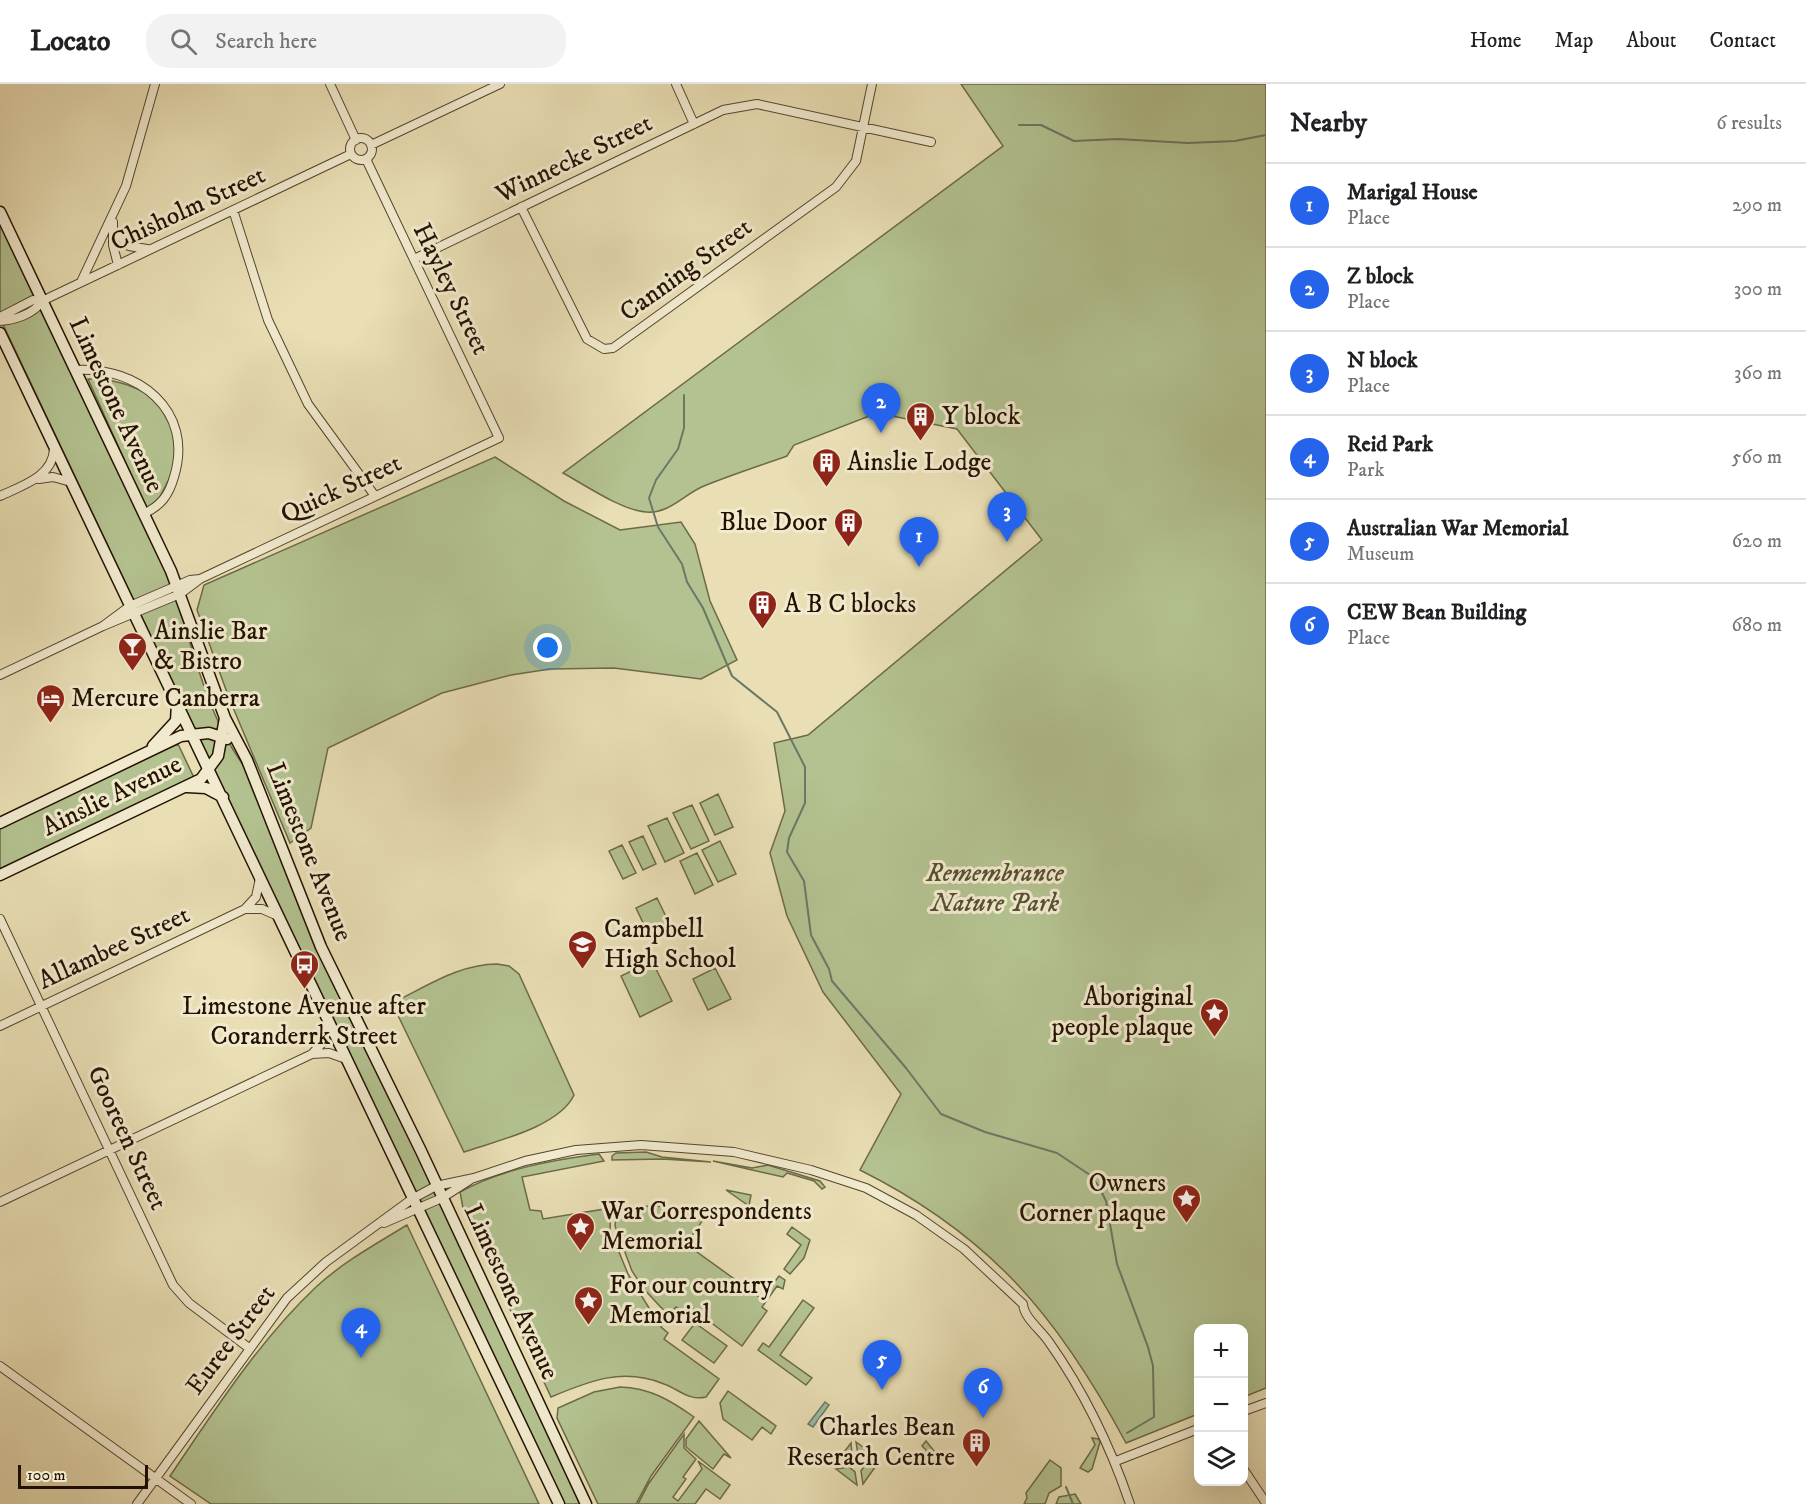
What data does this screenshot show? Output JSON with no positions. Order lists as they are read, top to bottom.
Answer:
{
  "streets": {
    "main road": ["Limestone Avenue", "Ainslie Avenue"],
    "street": [
      "Winnecke Street",
      "Chisholm Street",
      "Canning Street",
      "Hayley Street",
      "Quick Street",
      "Allambee Street",
      "Gooreen Street",
      "Euree Street"
    ]
  },
  "crossings": [
    ["Winnecke Street", "Canning Street"],
    ["Winnecke Street", "Hayley Street"],
    ["Chisholm Street", "Hayley Street"],
    ["Chisholm Street", "Limestone Avenue"],
    ["Hayley Street", "Quick Street"],
    ["Limestone Avenue", "Quick Street"],
    ["Limestone Avenue", "Ainslie Avenue"],
    ["Limestone Avenue", "Euree Street"],
    ["Allambee Street", "Gooreen Street"],
    ["Gooreen Street", "Euree Street"]
  ],
  "parks": ["Remembrance Nature Park"],
  "places": {
    "building": [
      "Y block",
      "Ainslie Lodge",
      "Blue Door",
      "A B C blocks",
      "Charles Bean Reserach Centre"
    ],
    "bar": ["Ainslie Bar & Bistro"],
    "hotel": ["Mercure Canberra"],
    "school or university": ["Campbell High School"],
    "bus stop": ["Limestone Avenue after Coranderrk Street"],
    "place": [
      "Aboriginal people plaque",
      "Owners Corner plaque",
      "War Correspondents Memorial",
      "For our country Memorial"
    ]
  },
  "scale_bar": "100 m",
  "page": {
    "header": "Locato",
    "search": "Search here",
    "nav": [
      "Home",
      "Map",
      "About",
      "Contact"
    ],
    "heading": ["Nearby", "6 results"],
    "list": [
      {
        "mark": "1",
        "name": "Marigal House",
        "note": "Place",
        "value": "290 m"
      },
      {
        "mark": "2",
        "name": "Z block",
        "note": "Place",
        "value": "300 m"
      },
      {
        "mark": "3",
        "name": "N block",
        "note": "Place",
        "value": "360 m"
      },
      {
        "mark": "4",
        "name": "Reid Park",
        "note": "Park",
        "value": "560 m"
      },
      {
        "mark": "5",
        "name": "Australian War Memorial",
        "note": "Museum",
        "value": "620 m"
      },
      {
        "mark": "6",
        "name": "CEW Bean Building",
        "note": "Place",
        "value": "680 m"
      }
    ],
    "pins": [
      "2",
      "3",
      "1",
      "4",
      "5",
      "6"
    ],
    "map_buttons": ["+", "−"],
    "scale": "100 m"
  }
}
